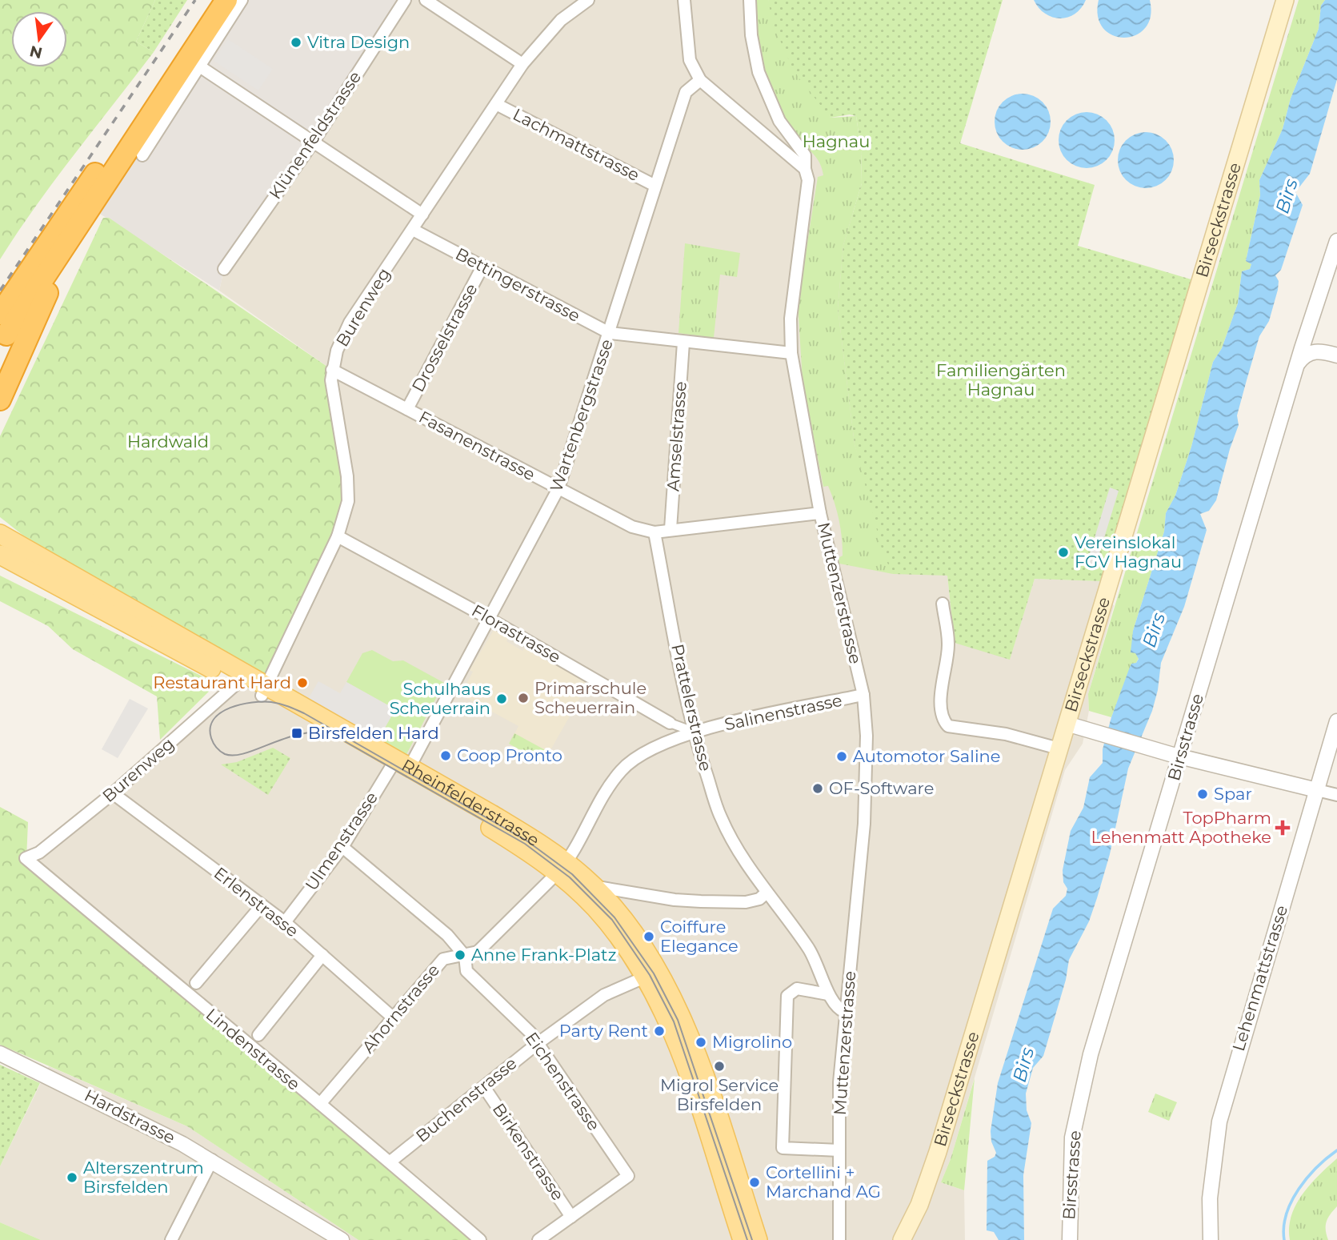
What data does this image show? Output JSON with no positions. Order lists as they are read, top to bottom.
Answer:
{
  "streets": {
    "main road": ["Birseckstrasse", "Rheinfelderstrasse"],
    "street": [
      "Klünenfeldstrasse",
      "Lachmattstrasse",
      "Bettingerstrasse",
      "Burenweg",
      "Drosselstrasse",
      "Wartenbergstrasse",
      "Amselstrasse",
      "Fasanenstrasse",
      "Muttenzerstrasse",
      "Florastrasse",
      "Prattelerstrasse",
      "Salinenstrasse",
      "Birsstrasse",
      "Ulmenstrasse",
      "Erlenstrasse",
      "Lehenmattstrasse",
      "Ahornstrasse",
      "Lindenstrasse",
      "Eichenstrasse",
      "Buchenstrasse",
      "Hardstrasse",
      "Birkenstrasse"
    ]
  },
  "crossings": [
    ["Lachmattstrasse", "Burenweg"],
    ["Lachmattstrasse", "Wartenbergstrasse"],
    ["Bettingerstrasse", "Burenweg"],
    ["Bettingerstrasse", "Drosselstrasse"],
    ["Bettingerstrasse", "Wartenbergstrasse"],
    ["Bettingerstrasse", "Amselstrasse"],
    ["Bettingerstrasse", "Muttenzerstrasse"],
    ["Burenweg", "Fasanenstrasse"],
    ["Burenweg", "Florastrasse"],
    ["Burenweg", "Rheinfelderstrasse"],
    ["Burenweg", "Erlenstrasse"],
    ["Burenweg", "Lindenstrasse"],
    ["Drosselstrasse", "Fasanenstrasse"],
    ["Wartenbergstrasse", "Fasanenstrasse"],
    ["Wartenbergstrasse", "Florastrasse"],
    ["Wartenbergstrasse", "Rheinfelderstrasse"],
    ["Wartenbergstrasse", "Ulmenstrasse"],
    ["Amselstrasse", "Fasanenstrasse"],
    ["Fasanenstrasse", "Muttenzerstrasse"],
    ["Fasanenstrasse", "Prattelerstrasse"],
    ["Muttenzerstrasse", "Prattelerstrasse"],
    ["Muttenzerstrasse", "Salinenstrasse"],
    ["Florastrasse", "Prattelerstrasse"],
    ["Florastrasse", "Salinenstrasse"],
    ["Prattelerstrasse", "Salinenstrasse"],
    ["Salinenstrasse", "Rheinfelderstrasse"],
    ["Salinenstrasse", "Ahornstrasse"],
    ["Rheinfelderstrasse", "Ulmenstrasse"],
    ["Rheinfelderstrasse", "Ahornstrasse"],
    ["Rheinfelderstrasse", "Buchenstrasse"],
    ["Ulmenstrasse", "Erlenstrasse"],
    ["Ulmenstrasse", "Eichenstrasse"],
    ["Erlenstrasse", "Ahornstrasse"],
    ["Ahornstrasse", "Lindenstrasse"],
    ["Ahornstrasse", "Eichenstrasse"],
    ["Lindenstrasse", "Buchenstrasse"],
    ["Eichenstrasse", "Buchenstrasse"],
    ["Eichenstrasse", "Birkenstrasse"],
    ["Buchenstrasse", "Birkenstrasse"]
  ],
  "water": ["Birs"],
  "parks": ["Hagnau", "Familiengärten Hagnau", "Hardwald"],
  "places": {
    "other": [
      "Vitra Design",
      "Vereinslokal FGV Hagnau",
      "Restaurant Hard",
      "Primarschule Scheuerrain",
      "Schulhaus Scheuerrain",
      "Coop Pronto",
      "Automotor Saline",
      "OF-Software",
      "Spar",
      "Coiffure Elegance",
      "Anne Frank-Platz",
      "Party Rent",
      "Migrolino",
      "Migrol Service Birsfelden",
      "Alterszentrum Birsfelden",
      "Cortellini + Marchand AG"
    ],
    "transit": ["Birsfelden Hard"],
    "health": ["TopPharm Lehenmatt Apotheke"]
  },
  "north": "bottom"
}
